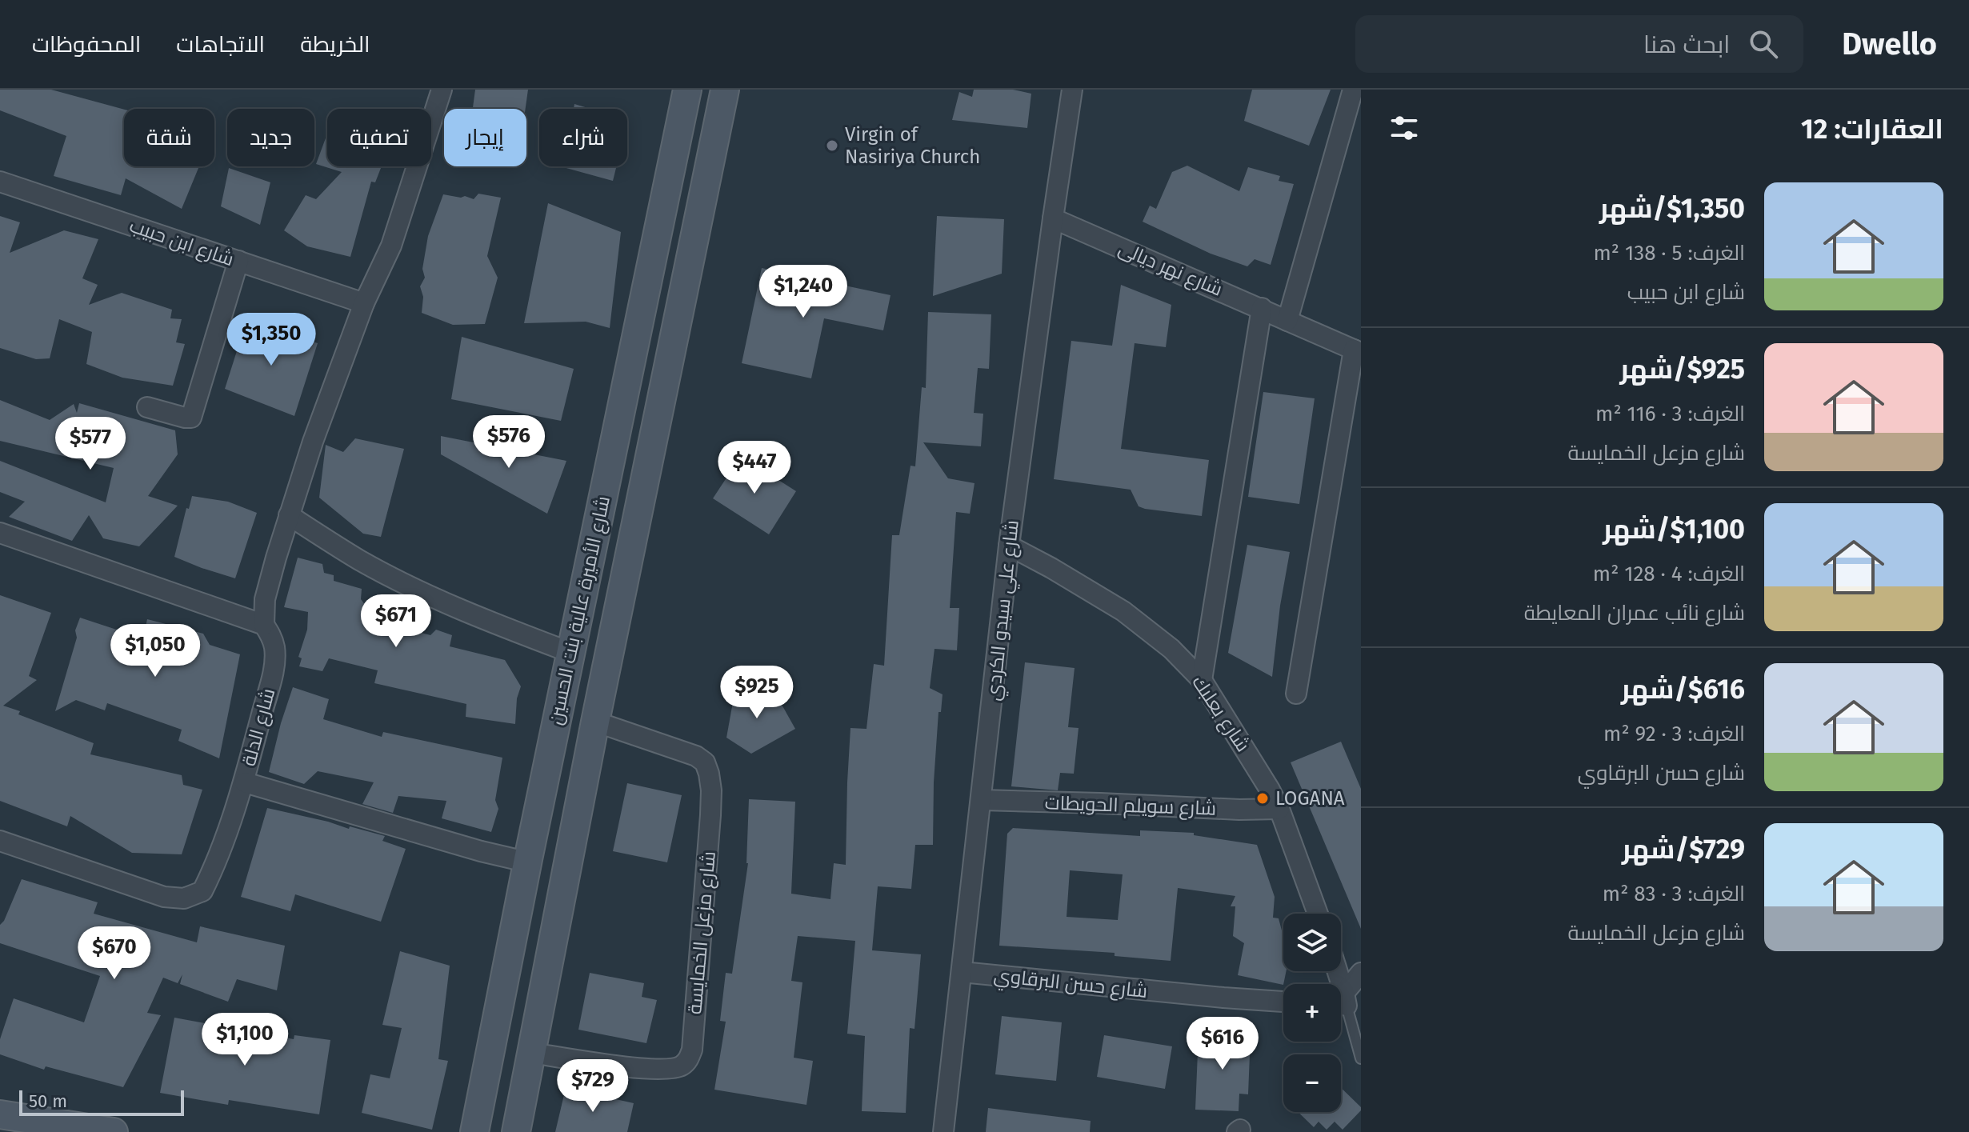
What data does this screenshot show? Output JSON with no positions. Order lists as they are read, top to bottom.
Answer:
{
  "streets": {
    "main road": ["شارع الأميرة عالية بنت الحسين"],
    "street": [
      "شارع ابن حبيب",
      "شارع نهر ديالى",
      "شارع علي سيدو الكردي",
      "شارع بعلبك",
      "شارع الدلة",
      "شارع سويلم الحويطات",
      "شارع مزعل الخمايسة",
      "شارع حسن البرقاوي"
    ]
  },
  "crossings": [
    ["شارع نهر ديالى", "شارع علي سيدو الكردي"],
    ["شارع الأميرة عالية بنت الحسين", "شارع مزعل الخمايسة"],
    ["شارع علي سيدو الكردي", "شارع بعلبك"],
    ["شارع علي سيدو الكردي", "شارع سويلم الحويطات"],
    ["شارع علي سيدو الكردي", "شارع حسن البرقاوي"],
    ["شارع بعلبك", "شارع سويلم الحويطات"]
  ],
  "places": ["Virgin of Nasiriya Church", "LOGANA"],
  "scale_bar": "50 m",
  "page": {
    "header": "Dwello",
    "search": "ابحث هنا",
    "nav": ["الخريطة", "الاتجاهات", "المحفوظات"],
    "heading": "العقارات: 12",
    "chip": [
      "شراء",
      "إيجار",
      "تصفية",
      "جديد",
      "شقة"
    ],
    "list": [
      {
        "name": "$1,350/شهر",
        "note": "الغرف: 5 · 138 m² · شارع ابن حبيب"
      },
      {
        "name": "$925/شهر",
        "note": "الغرف: 3 · 116 m² · شارع مزعل الخمايسة"
      },
      {
        "name": "$1,100/شهر",
        "note": "الغرف: 4 · 128 m² · شارع نائب عمران المعايطة"
      },
      {
        "name": "$616/شهر",
        "note": "الغرف: 3 · 92 m² · شارع حسن البرقاوي"
      },
      {
        "name": "$729/شهر",
        "note": "الغرف: 3 · 83 m² · شارع مزعل الخمايسة"
      }
    ],
    "price": [
      "$1,240",
      "$1,350",
      "$576",
      "$577",
      "$447",
      "$671",
      "$1,050",
      "$925",
      "$670",
      "$1,100",
      "$616",
      "$729"
    ],
    "map_buttons": ["+", "−"],
    "scale": "50 m"
  }
}
